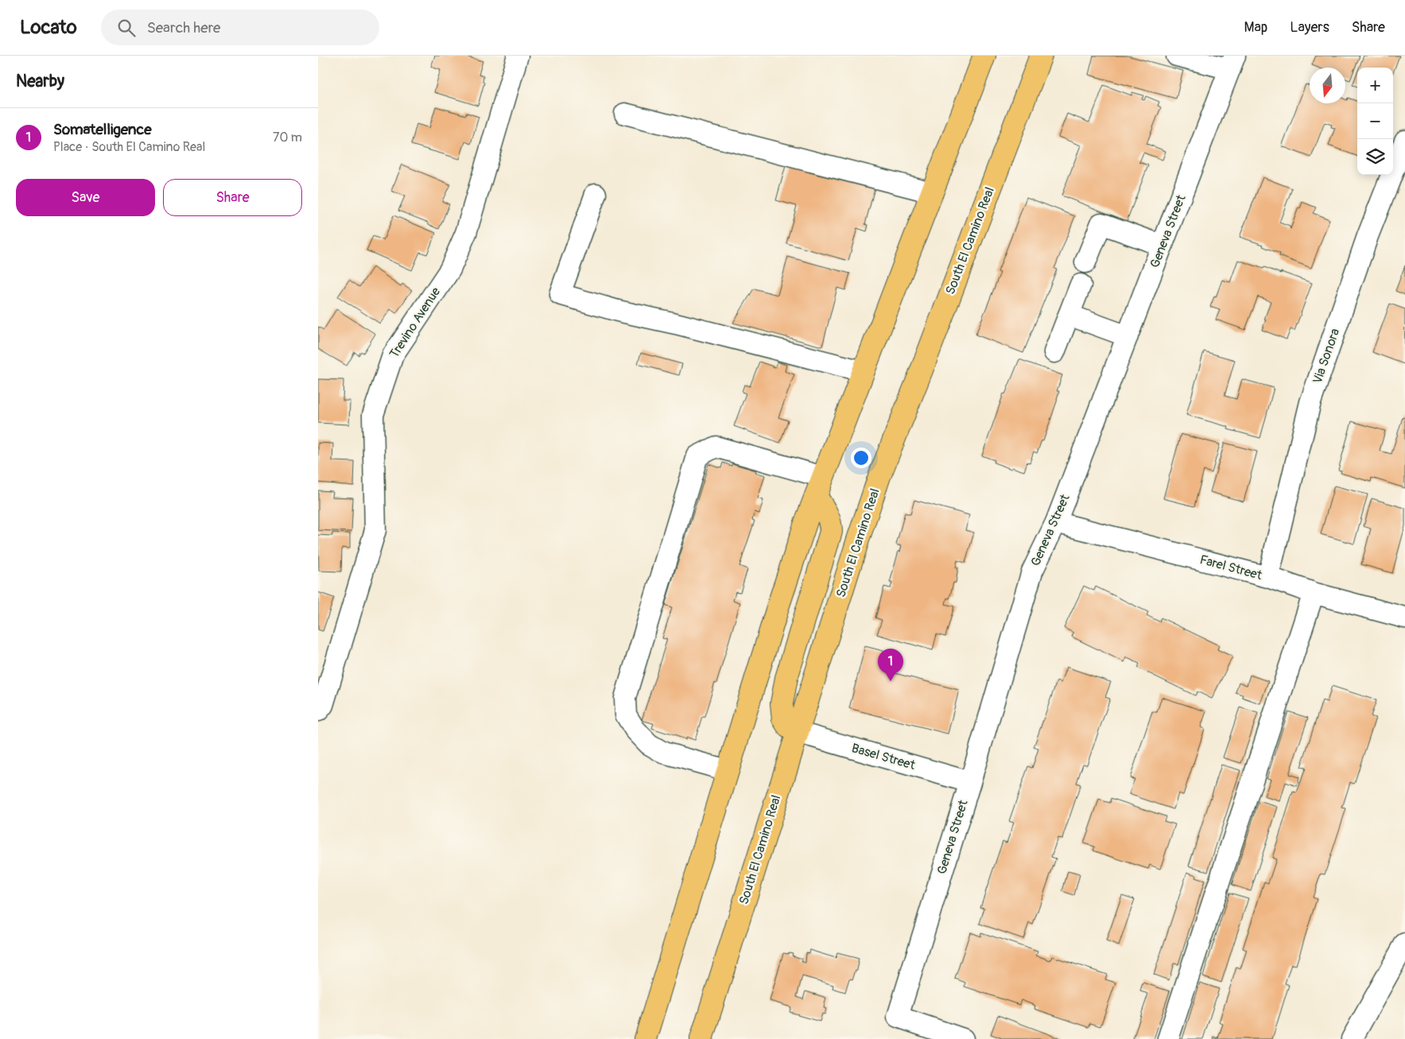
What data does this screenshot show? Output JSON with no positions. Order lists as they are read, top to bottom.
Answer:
{
  "streets": {
    "main road": ["South El Camino Real"],
    "street": [
      "Geneva Street",
      "Trevino Avenue",
      "Via Sonora",
      "Farel Street",
      "Basel Street"
    ]
  },
  "crossings": [
    ["Geneva Street", "Farel Street"],
    ["Geneva Street", "Basel Street"],
    ["South El Camino Real", "Basel Street"],
    ["Via Sonora", "Farel Street"]
  ],
  "north": "bottom",
  "page": {
    "header": "Locato",
    "search": "Search here",
    "nav": ["Map", "Layers", "Share"],
    "heading": "Nearby",
    "map_buttons": ["+", "−"],
    "list": [
      {
        "mark": "1",
        "name": "Somatelligence",
        "note": "Place · South El Camino Real",
        "value": "70 m"
      }
    ],
    "buttons": ["Save", "Share"],
    "pins": "1"
  }
}
